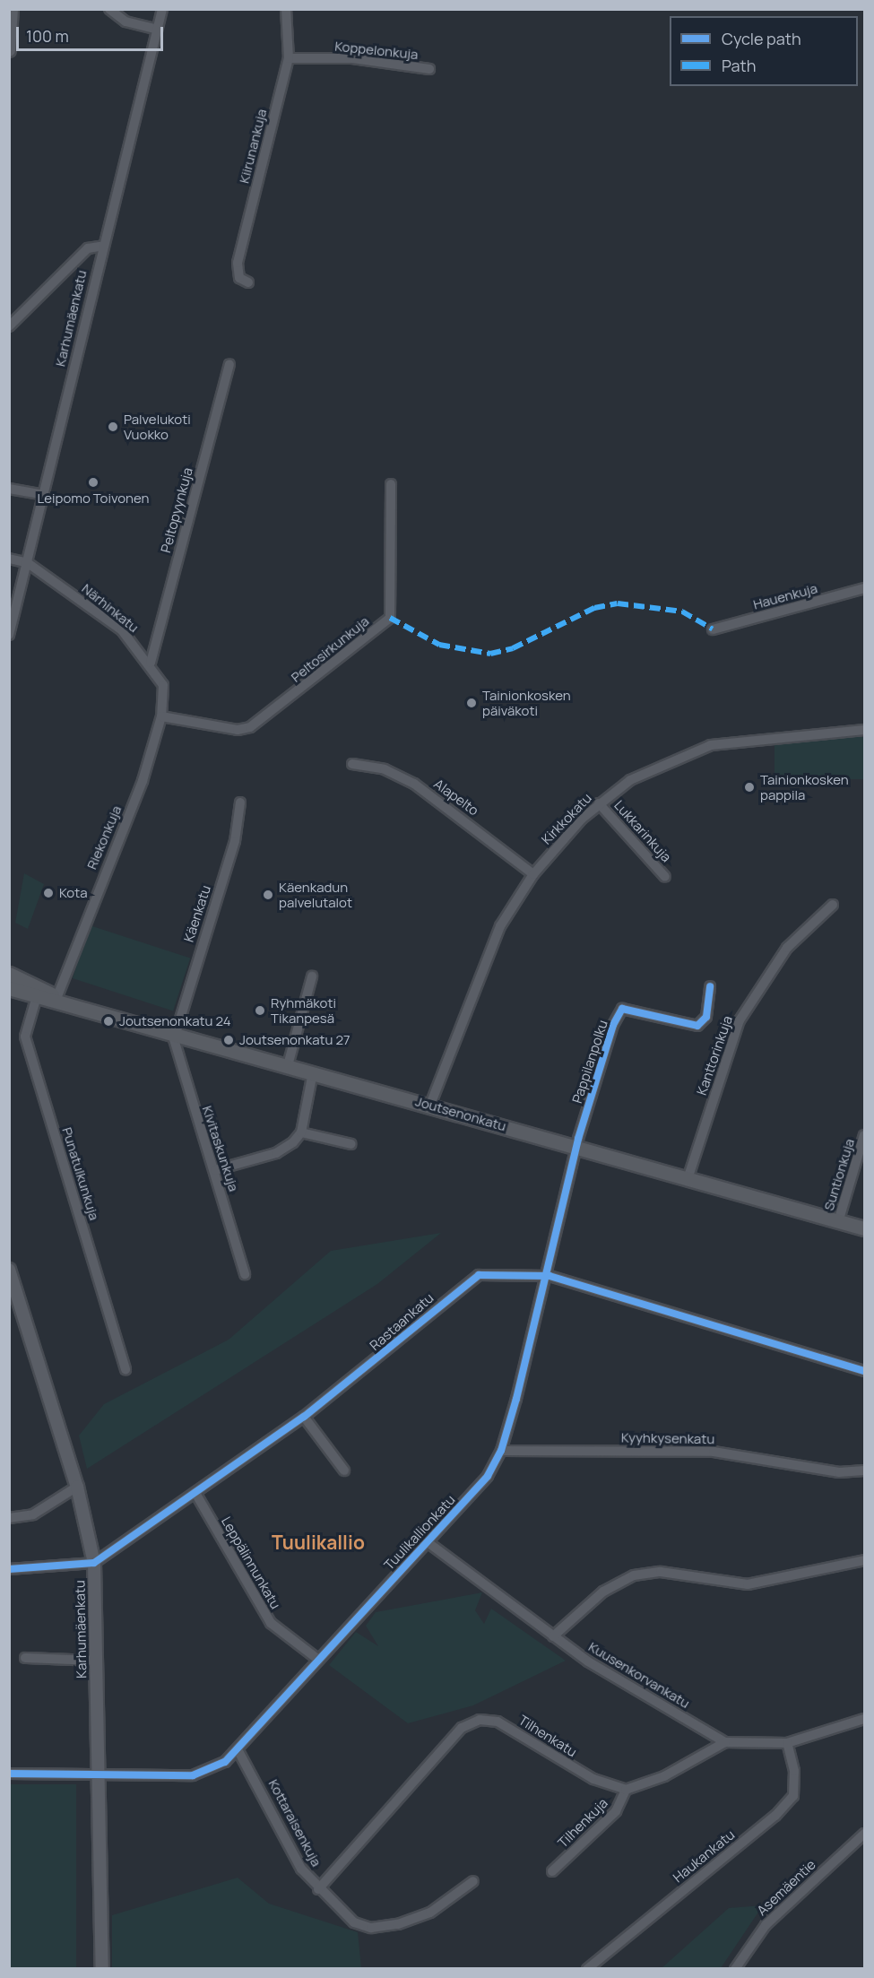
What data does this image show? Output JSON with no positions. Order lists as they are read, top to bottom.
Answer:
{
  "streets": {
    "main road": ["Joutsenonkatu"],
    "street": [
      "Koppelonkuja",
      "Kiirunankuja",
      "Karhumäenkatu",
      "Peltopyynkuja",
      "Hauenkuja",
      "Närhinkatu",
      "Peltosirkunkuja",
      "Alapelto",
      "Kirkkokatu",
      "Lukkarinkuja",
      "Riekonkuja",
      "Käenkatu",
      "Kanttorinkuja",
      "Pappilanpolku",
      "Kivitaskunkuja",
      "Punatulkunkuja",
      "Suntionkuja",
      "Rastaankatu",
      "Kyyhkysenkatu",
      "Tuulikallionkatu",
      "Leppälinnunkatu",
      "Kuusenkorvankatu",
      "Tilhenkatu",
      "Kottaraisenkuja",
      "Tilhenkuja",
      "Haukankatu",
      "Asemäentie"
    ]
  },
  "crossings": [
    ["Koppelonkuja", "Kiirunankuja"],
    ["Karhumäenkatu", "Närhinkatu"],
    ["Karhumäenkatu", "Rastaankatu"],
    ["Karhumäenkatu", "Tuulikallionkatu"],
    ["Peltopyynkuja", "Närhinkatu"],
    ["Närhinkatu", "Riekonkuja"],
    ["Peltosirkunkuja", "Riekonkuja"],
    ["Alapelto", "Kirkkokatu"],
    ["Kirkkokatu", "Lukkarinkuja"],
    ["Kirkkokatu", "Joutsenonkatu"],
    ["Riekonkuja", "Joutsenonkatu"],
    ["Käenkatu", "Joutsenonkatu"],
    ["Käenkatu", "Kivitaskunkuja"],
    ["Kanttorinkuja", "Joutsenonkatu"],
    ["Pappilanpolku", "Joutsenonkatu"],
    ["Pappilanpolku", "Tuulikallionkatu"],
    ["Joutsenonkatu", "Kivitaskunkuja"],
    ["Joutsenonkatu", "Punatulkunkuja"],
    ["Joutsenonkatu", "Suntionkuja"],
    ["Joutsenonkatu", "Tuulikallionkatu"],
    ["Rastaankatu", "Tuulikallionkatu"],
    ["Rastaankatu", "Leppälinnunkatu"],
    ["Kyyhkysenkatu", "Tuulikallionkatu"],
    ["Tuulikallionkatu", "Leppälinnunkatu"],
    ["Tuulikallionkatu", "Kuusenkorvankatu"],
    ["Tuulikallionkatu", "Kottaraisenkuja"],
    ["Tilhenkatu", "Kottaraisenkuja"],
    ["Tilhenkatu", "Tilhenkuja"]
  ],
  "districts": ["Tuulikallio"],
  "places": [
    "Palvelukoti Vuokko",
    "Leipomo Toivonen",
    "Tainionkosken päiväkoti",
    "Tainionkosken pappila",
    "Kota",
    "Käenkadun palvelutalot",
    "Ryhmäkoti Tikanpesä",
    "Joutsenonkatu 24",
    "Joutsenonkatu 27"
  ],
  "legend": ["Cycle path", "Path"],
  "scale_bar": "100 m"
}
